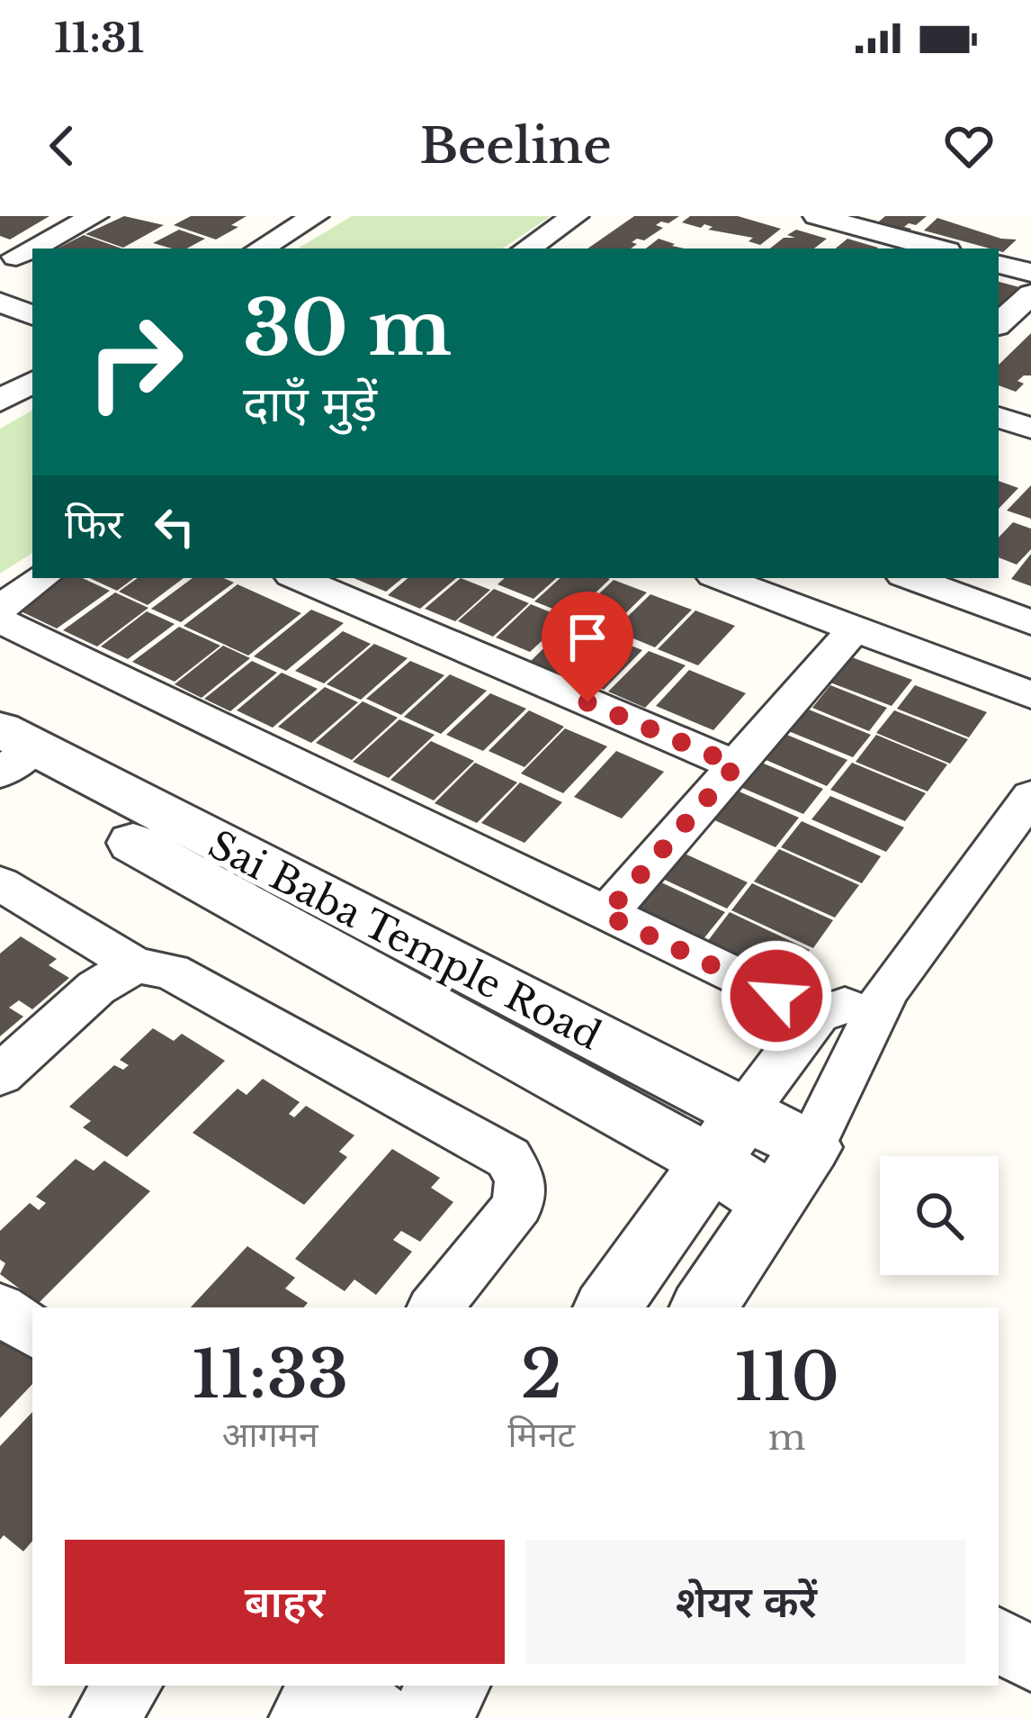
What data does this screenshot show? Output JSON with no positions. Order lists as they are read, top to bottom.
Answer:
{
  "streets": {
    "street": ["Sai Baba Temple Road"]
  },
  "page": {
    "status": "11:31",
    "header": "Beeline",
    "turn": ["30 m", "दाएँ मुड़ें"],
    "then": "फिर",
    "eta": [
      "11:33",
      "आगमन",
      "2",
      "मिनट",
      "110",
      "m"
    ],
    "buttons": ["बाहर", "शेयर करें"]
  }
}
